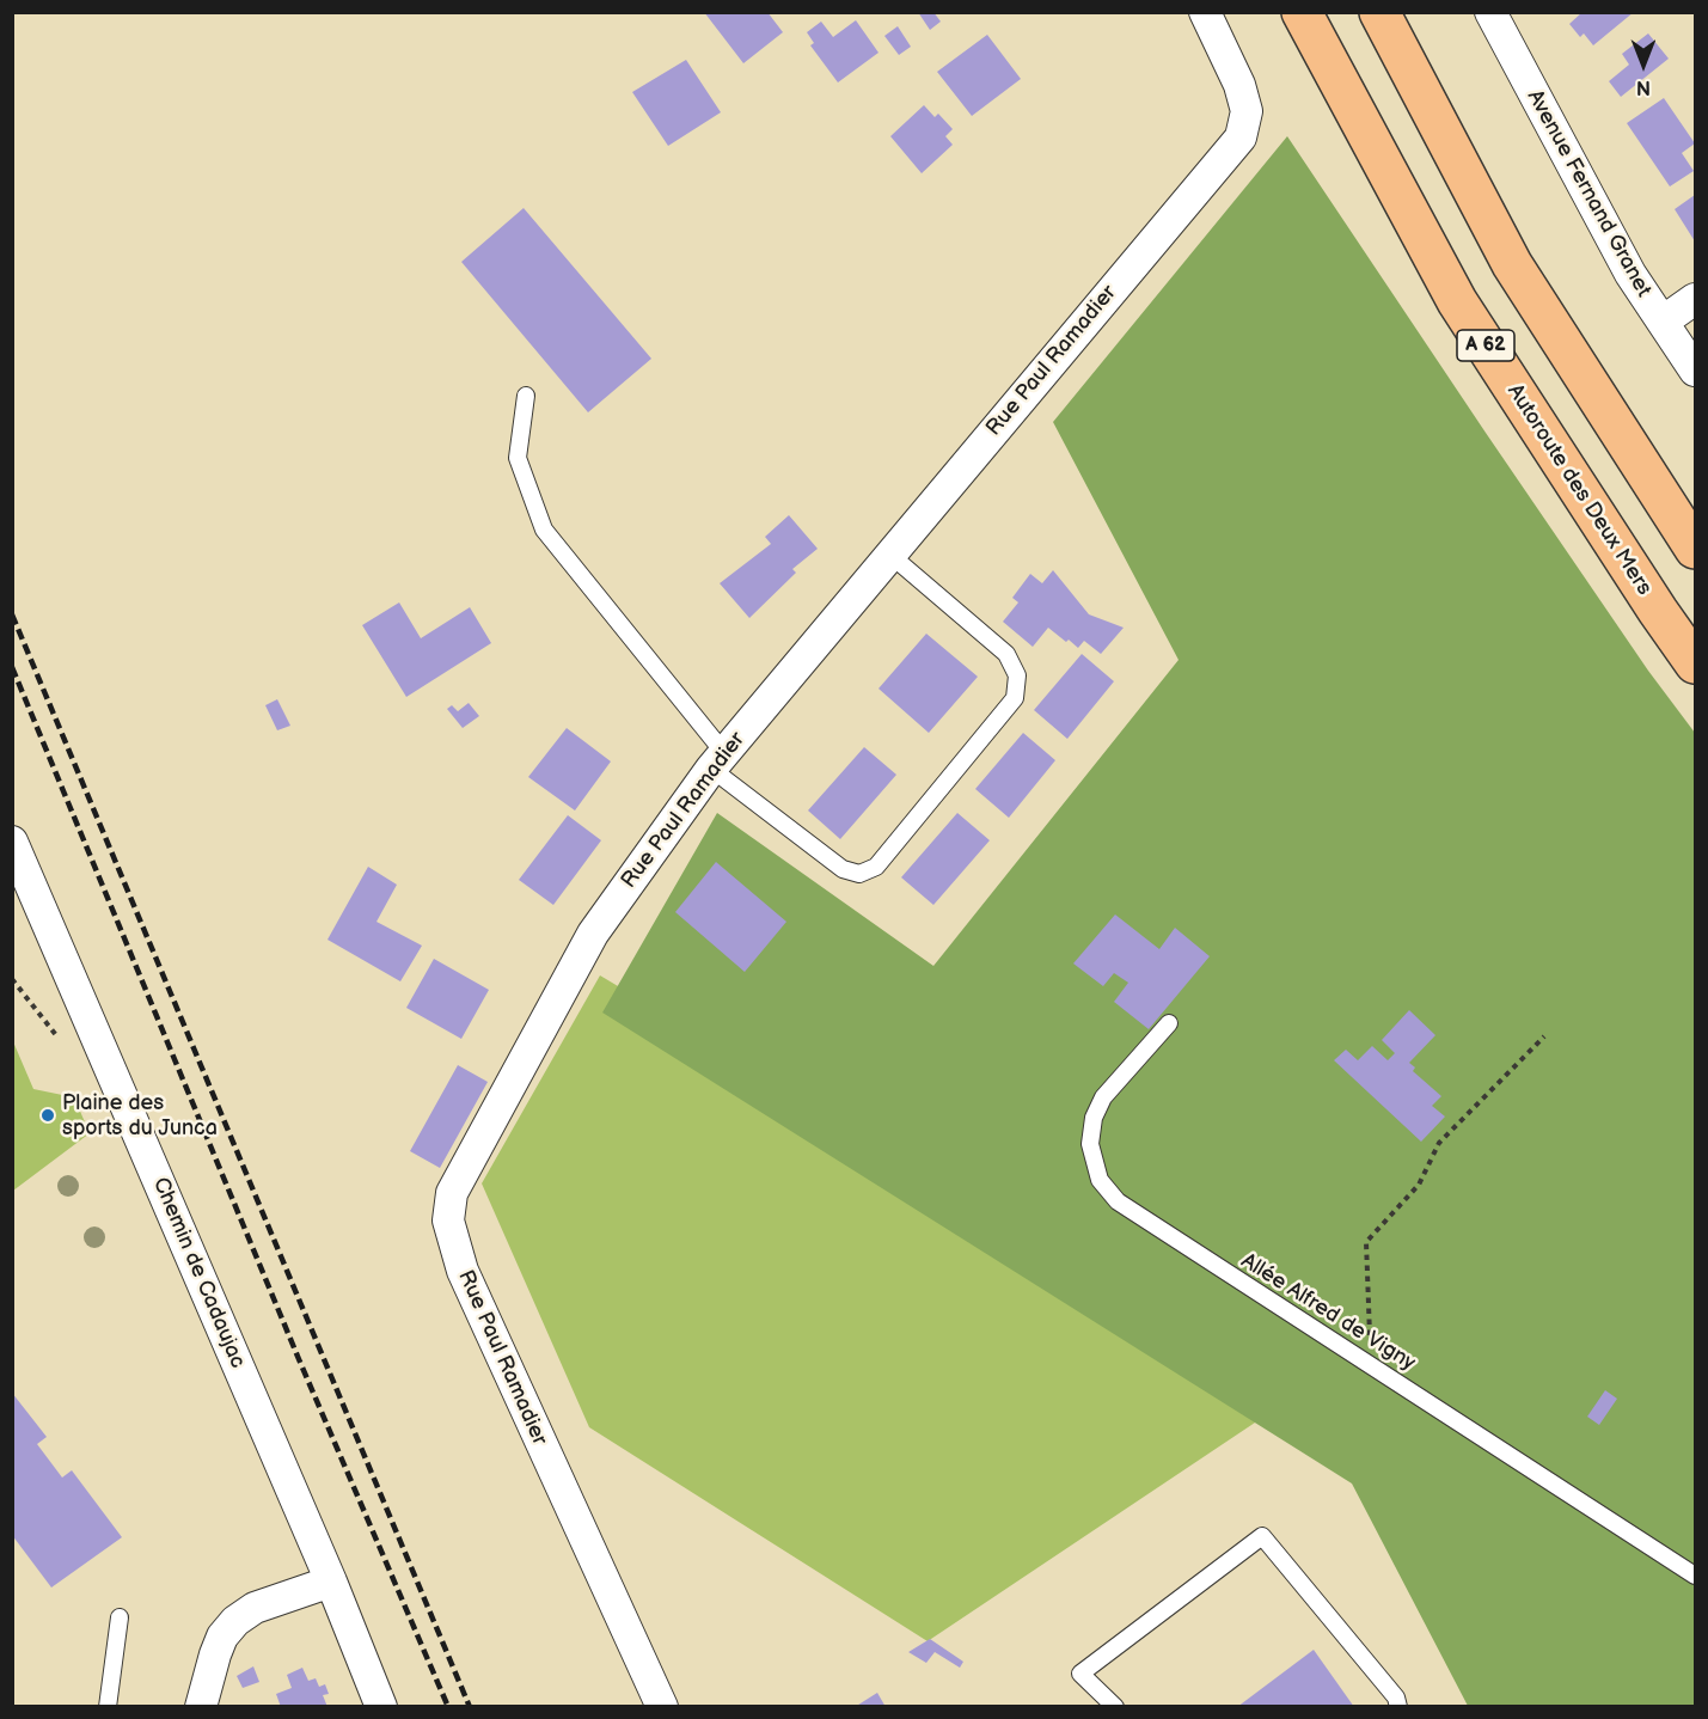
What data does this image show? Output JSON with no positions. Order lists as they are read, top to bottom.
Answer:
{
  "streets": {
    "highway": ["A 62", "Autoroute des Deux Mers"],
    "street": ["Avenue Fernand Granet", "Rue Paul Ramadier", "Chemin de Cadaujac"],
    "lane": ["Allée Alfred de Vigny"]
  },
  "places": ["Plaine des sports du Junca"],
  "north": "bottom"
}
